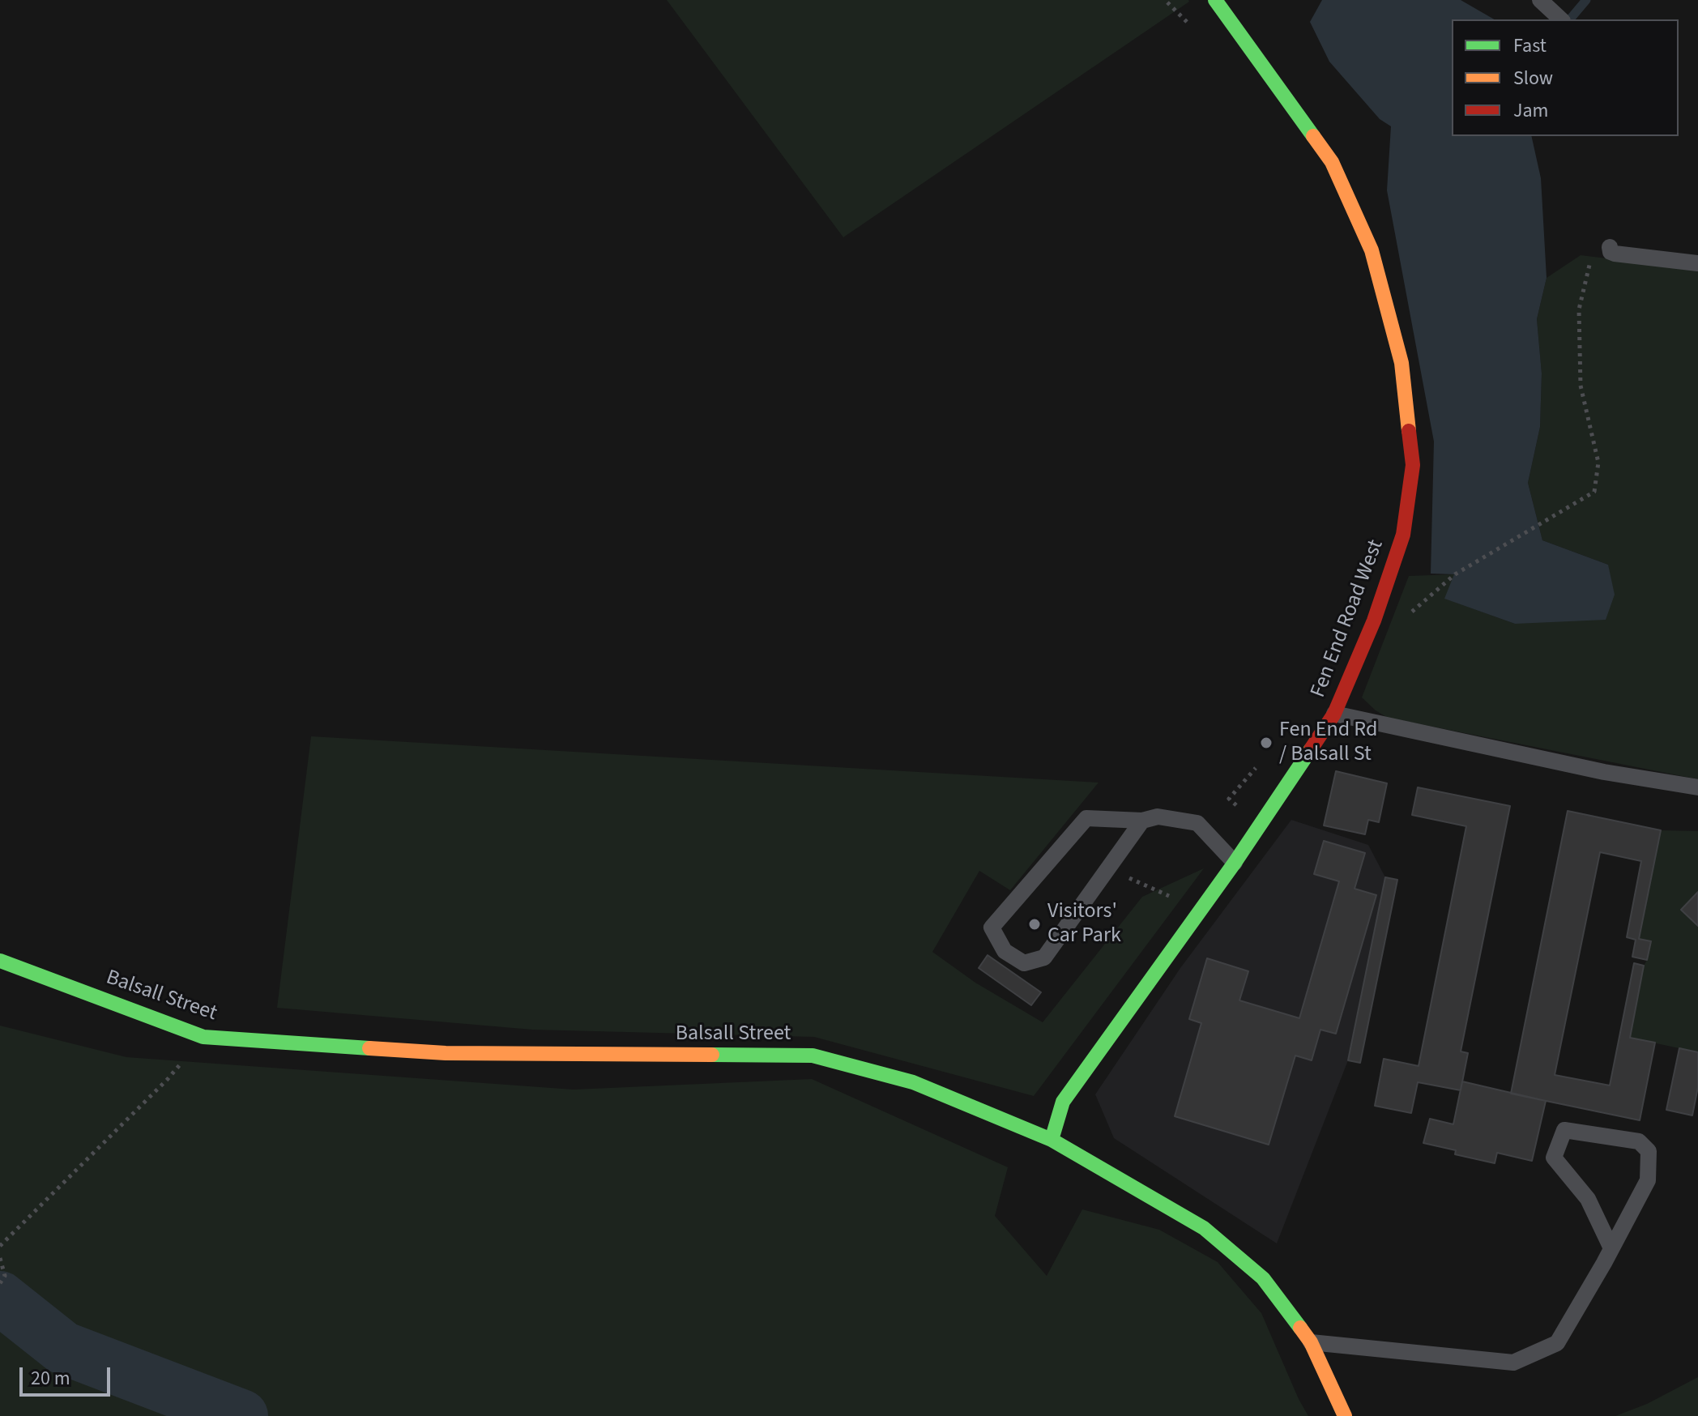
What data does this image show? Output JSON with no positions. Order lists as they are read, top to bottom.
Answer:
{
  "streets": {
    "main road": ["Fen End Road West", "Balsall Street"]
  },
  "crossings": [
    ["Fen End Road West", "Balsall Street"]
  ],
  "places": ["Fen End Rd / Balsall St", "Visitors' Car Park"],
  "legend": ["Fast", "Slow", "Jam"],
  "scale_bar": "20 m"
}
